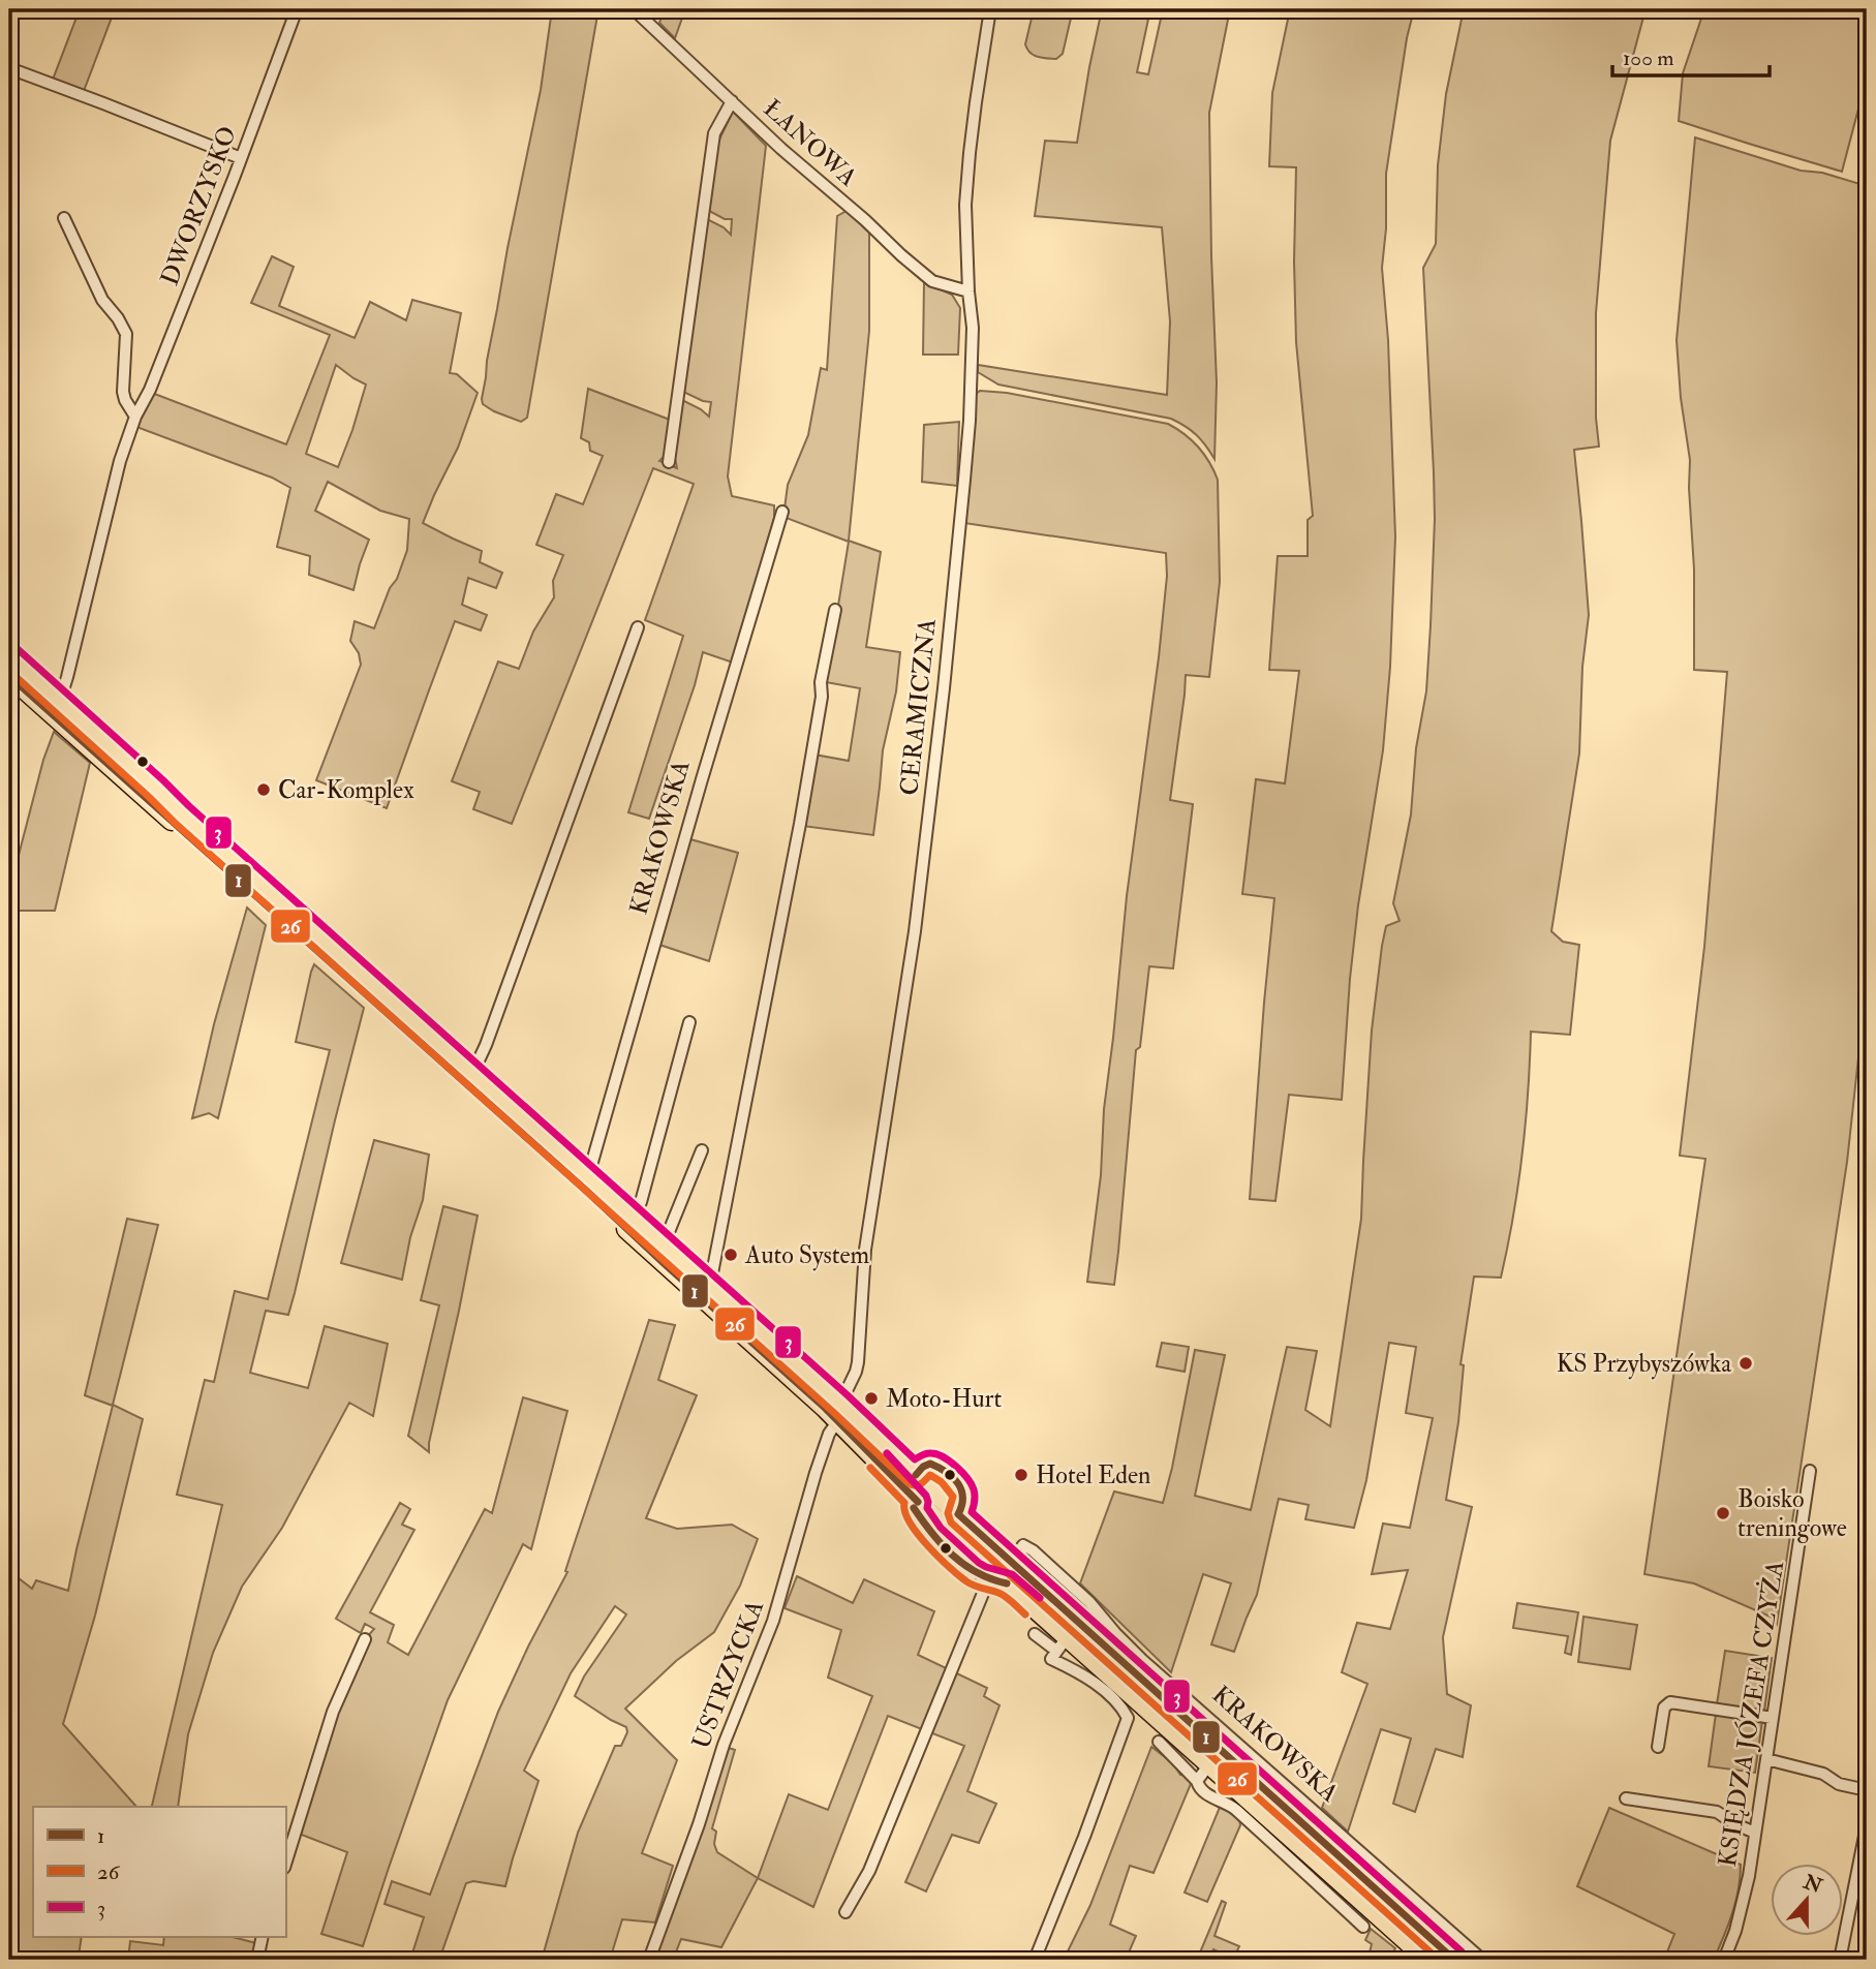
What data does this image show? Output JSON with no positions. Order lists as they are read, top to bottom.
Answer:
{
  "streets": {
    "main road": ["KRAKOWSKA"],
    "street": [
      "ŁANOWA",
      "DWORZYSKO",
      "CERAMICZNA",
      "USTRZYCKA",
      "KSIĘDZA JÓZEFA CZYŻA"
    ]
  },
  "crossings": [
    ["ŁANOWA", "CERAMICZNA"],
    ["DWORZYSKO", "KRAKOWSKA"],
    ["CERAMICZNA", "KRAKOWSKA"],
    ["CERAMICZNA", "USTRZYCKA"],
    ["KRAKOWSKA", "USTRZYCKA"]
  ],
  "places": [
    "Car-Komplex",
    "Auto System",
    "KS Przybyszówka",
    "Moto-Hurt",
    "Hotel Eden",
    "Boisko treningowe"
  ],
  "lines": ["transit line 3", "transit line 26", "transit line 1"],
  "legend": ["1", "26", "3"],
  "scale_bar": "100 m",
  "north": "top"
}
